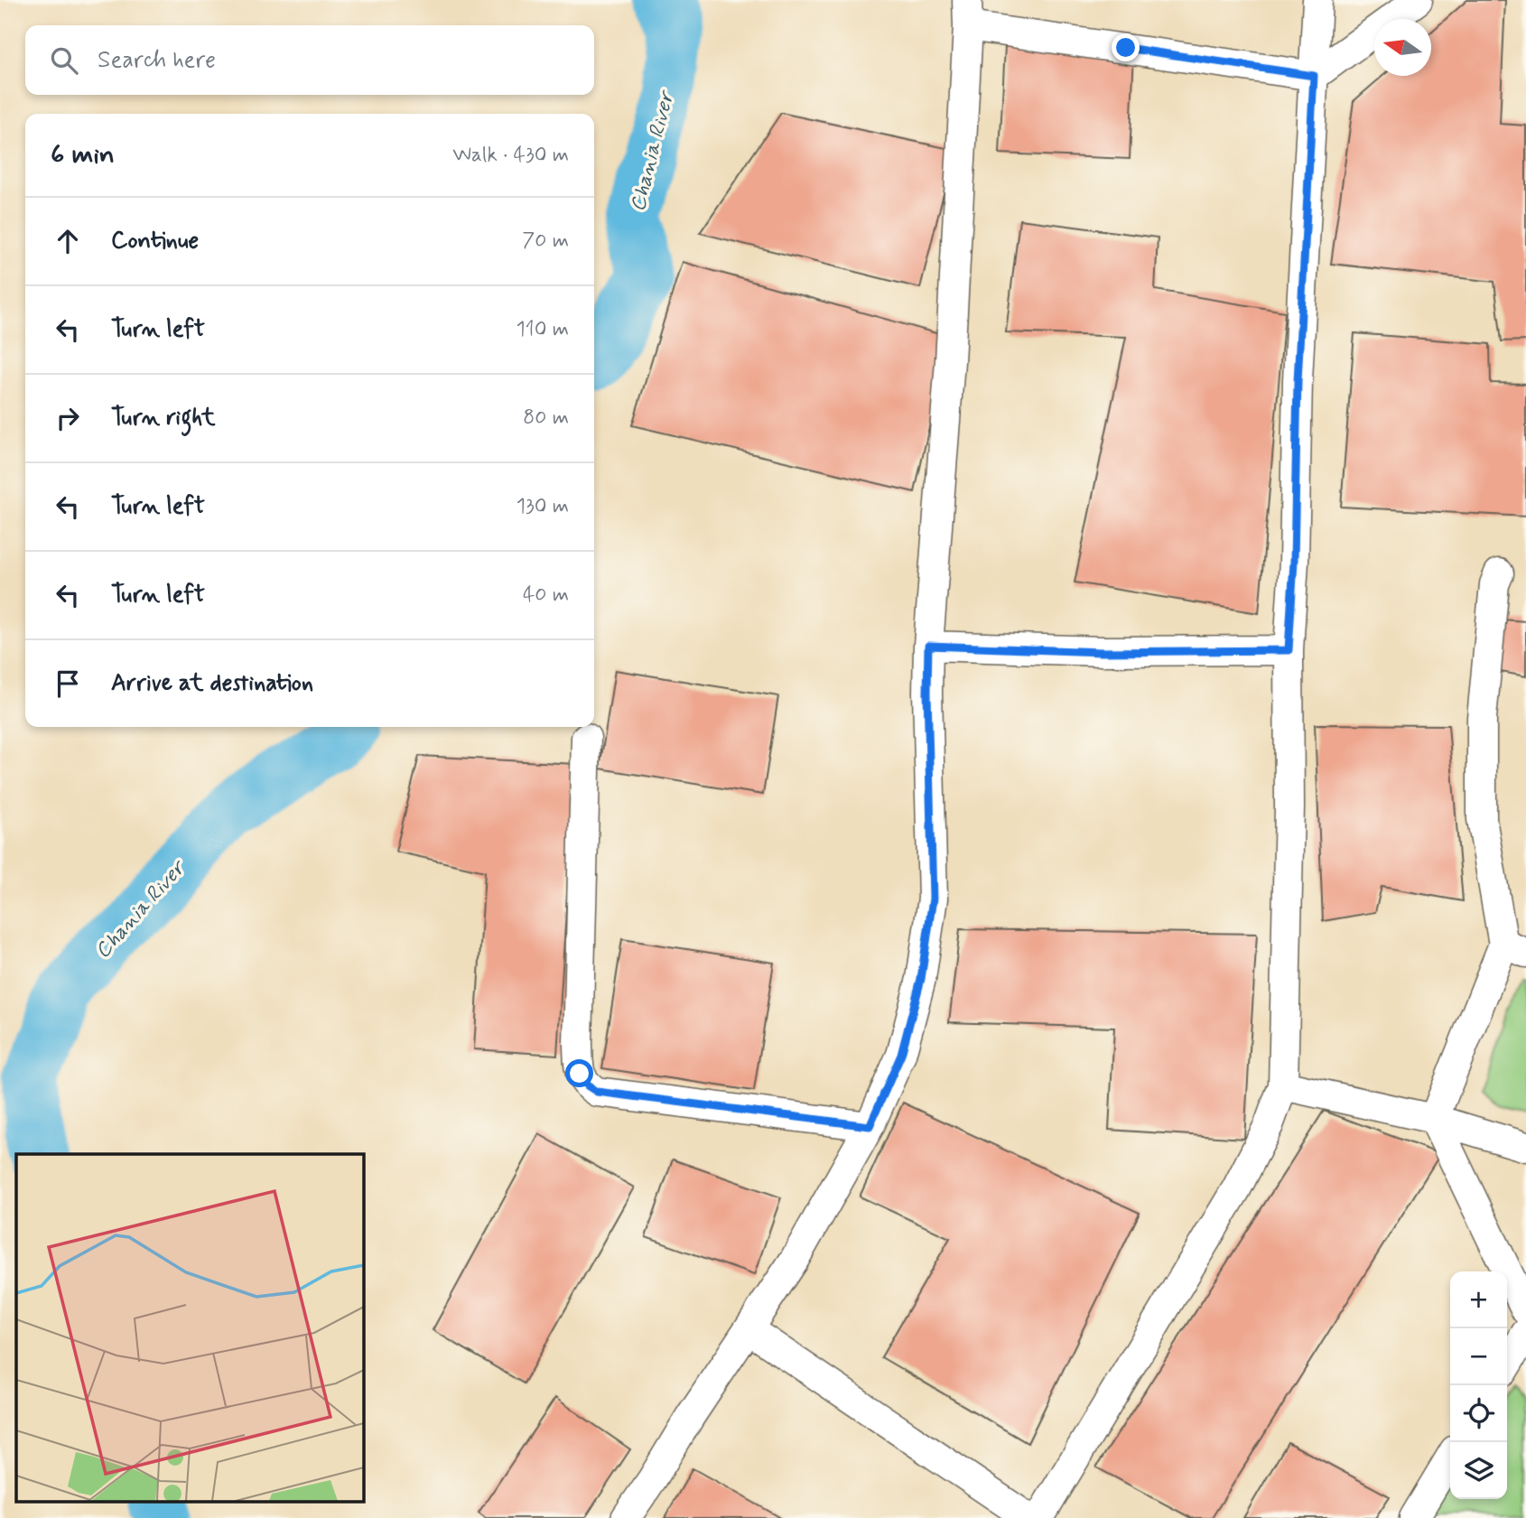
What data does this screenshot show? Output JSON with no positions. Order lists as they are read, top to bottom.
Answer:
{
  "water": ["Chania River"],
  "north": "left",
  "page": {
    "search": "Search here",
    "heading": ["6 min", "Walk · 430 m"],
    "list": [
      ["Continue", "70 m"],
      ["Turn left", "110 m"],
      ["Turn right", "80 m"],
      ["Turn left", "130 m"],
      ["Turn left", "40 m"],
      "Arrive at destination"
    ],
    "map_buttons": ["+", "−"]
  }
}
